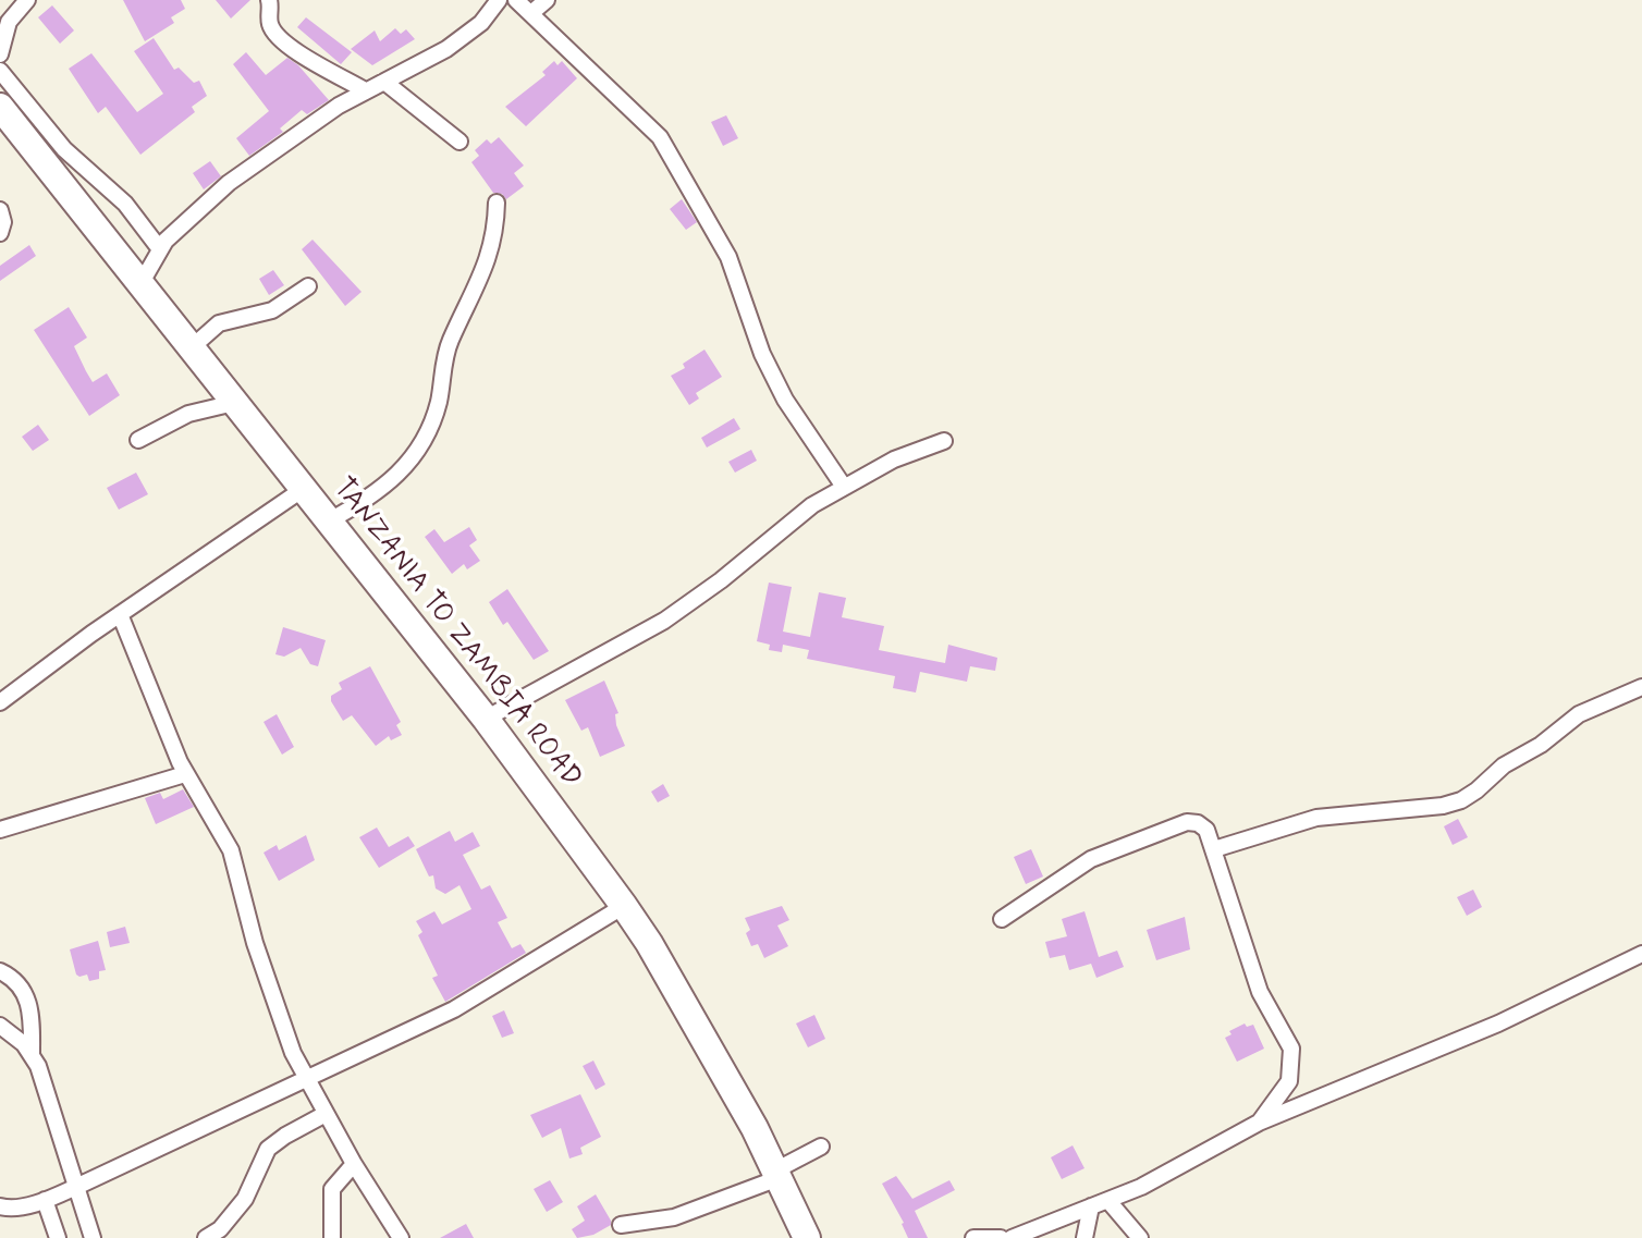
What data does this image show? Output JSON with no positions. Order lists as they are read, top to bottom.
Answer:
{
  "streets": {
    "highway": ["TANZANIA TO ZAMBIA ROAD"]
  }
}
